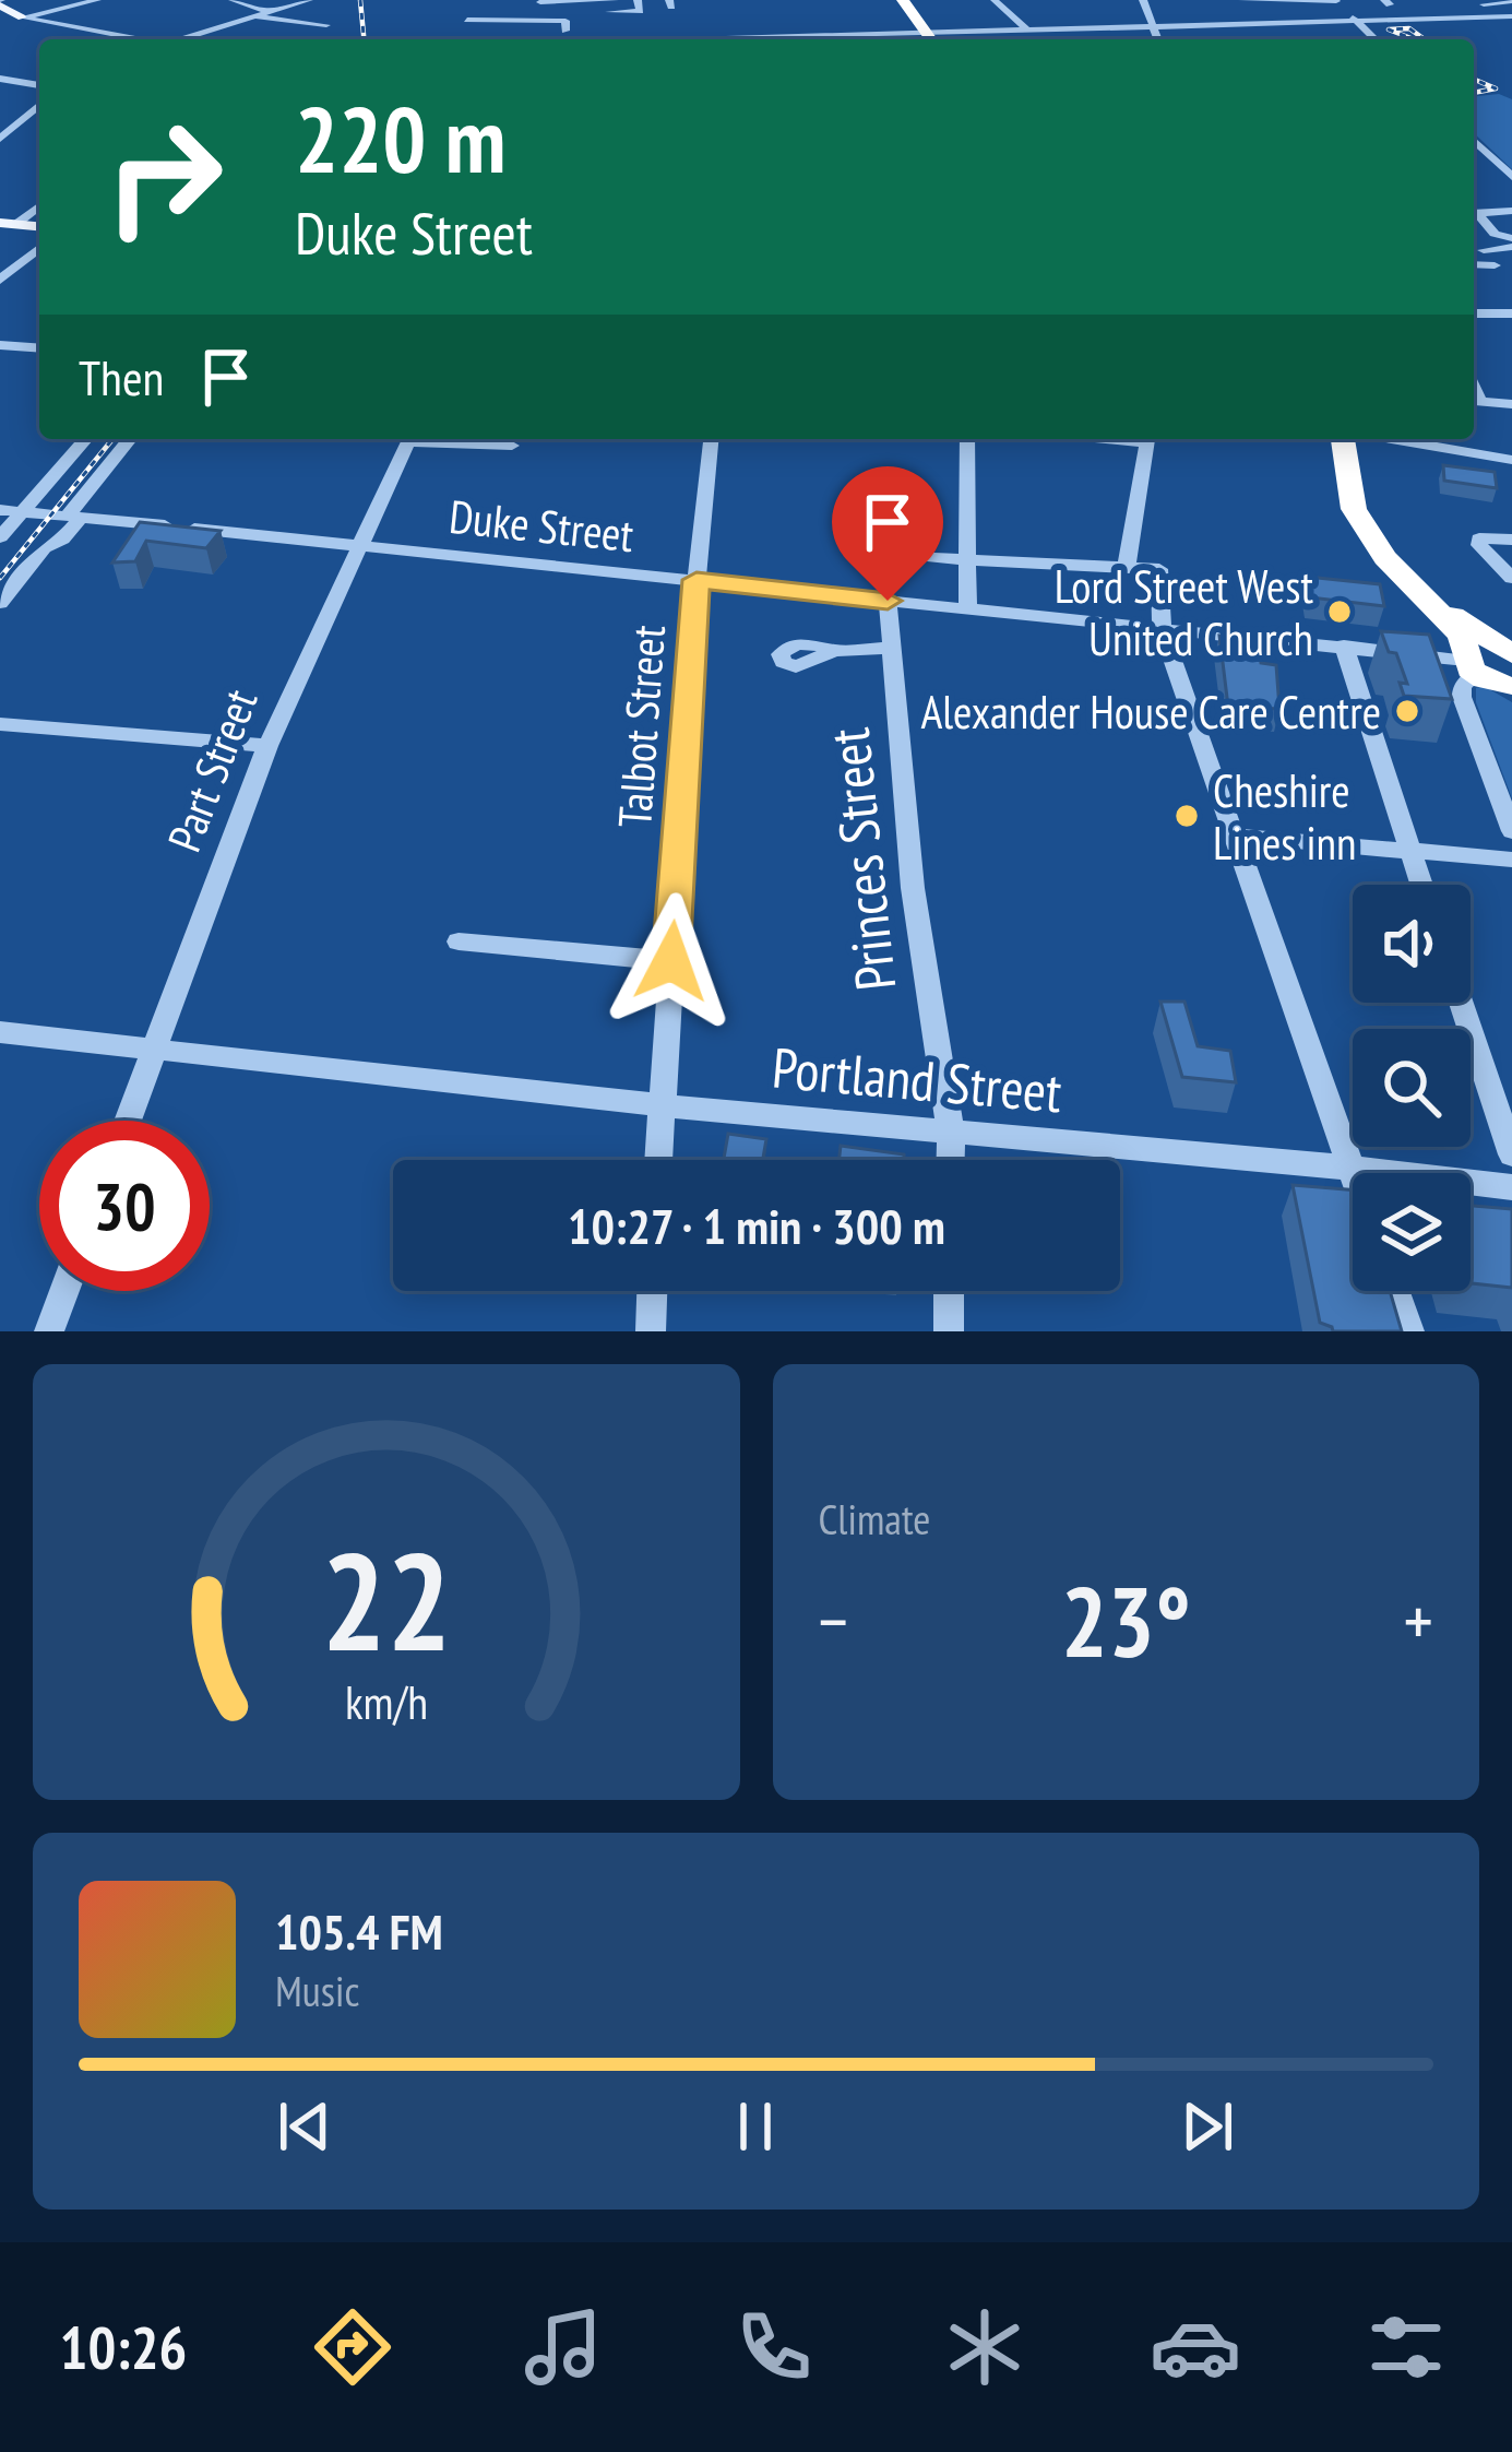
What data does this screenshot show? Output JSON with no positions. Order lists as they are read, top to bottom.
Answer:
{
  "streets": {
    "street": [
      "Duke Street",
      "Talbot Street",
      "Part Street",
      "Princes Street",
      "Portland Street"
    ]
  },
  "crossings": [
    ["Duke Street", "Talbot Street"],
    ["Duke Street", "Part Street"],
    ["Duke Street", "Princes Street"],
    ["Talbot Street", "Portland Street"],
    ["Part Street", "Portland Street"],
    ["Princes Street", "Portland Street"]
  ],
  "places": ["Lord Street West United Church", "Alexander House Care Centre", "Cheshire Lines inn"],
  "page": {
    "turn": ["220 m", "Duke Street"],
    "then": "Then",
    "limit": "30",
    "trip": "10:27 · 1 min · 300 m",
    "tile": "Climate",
    "heat": ["−", "23°", "+"],
    "song": ["105.4 FM", "Music"],
    "tabs": "10:26",
    "gauge": ["22", "km/h"]
  }
}
